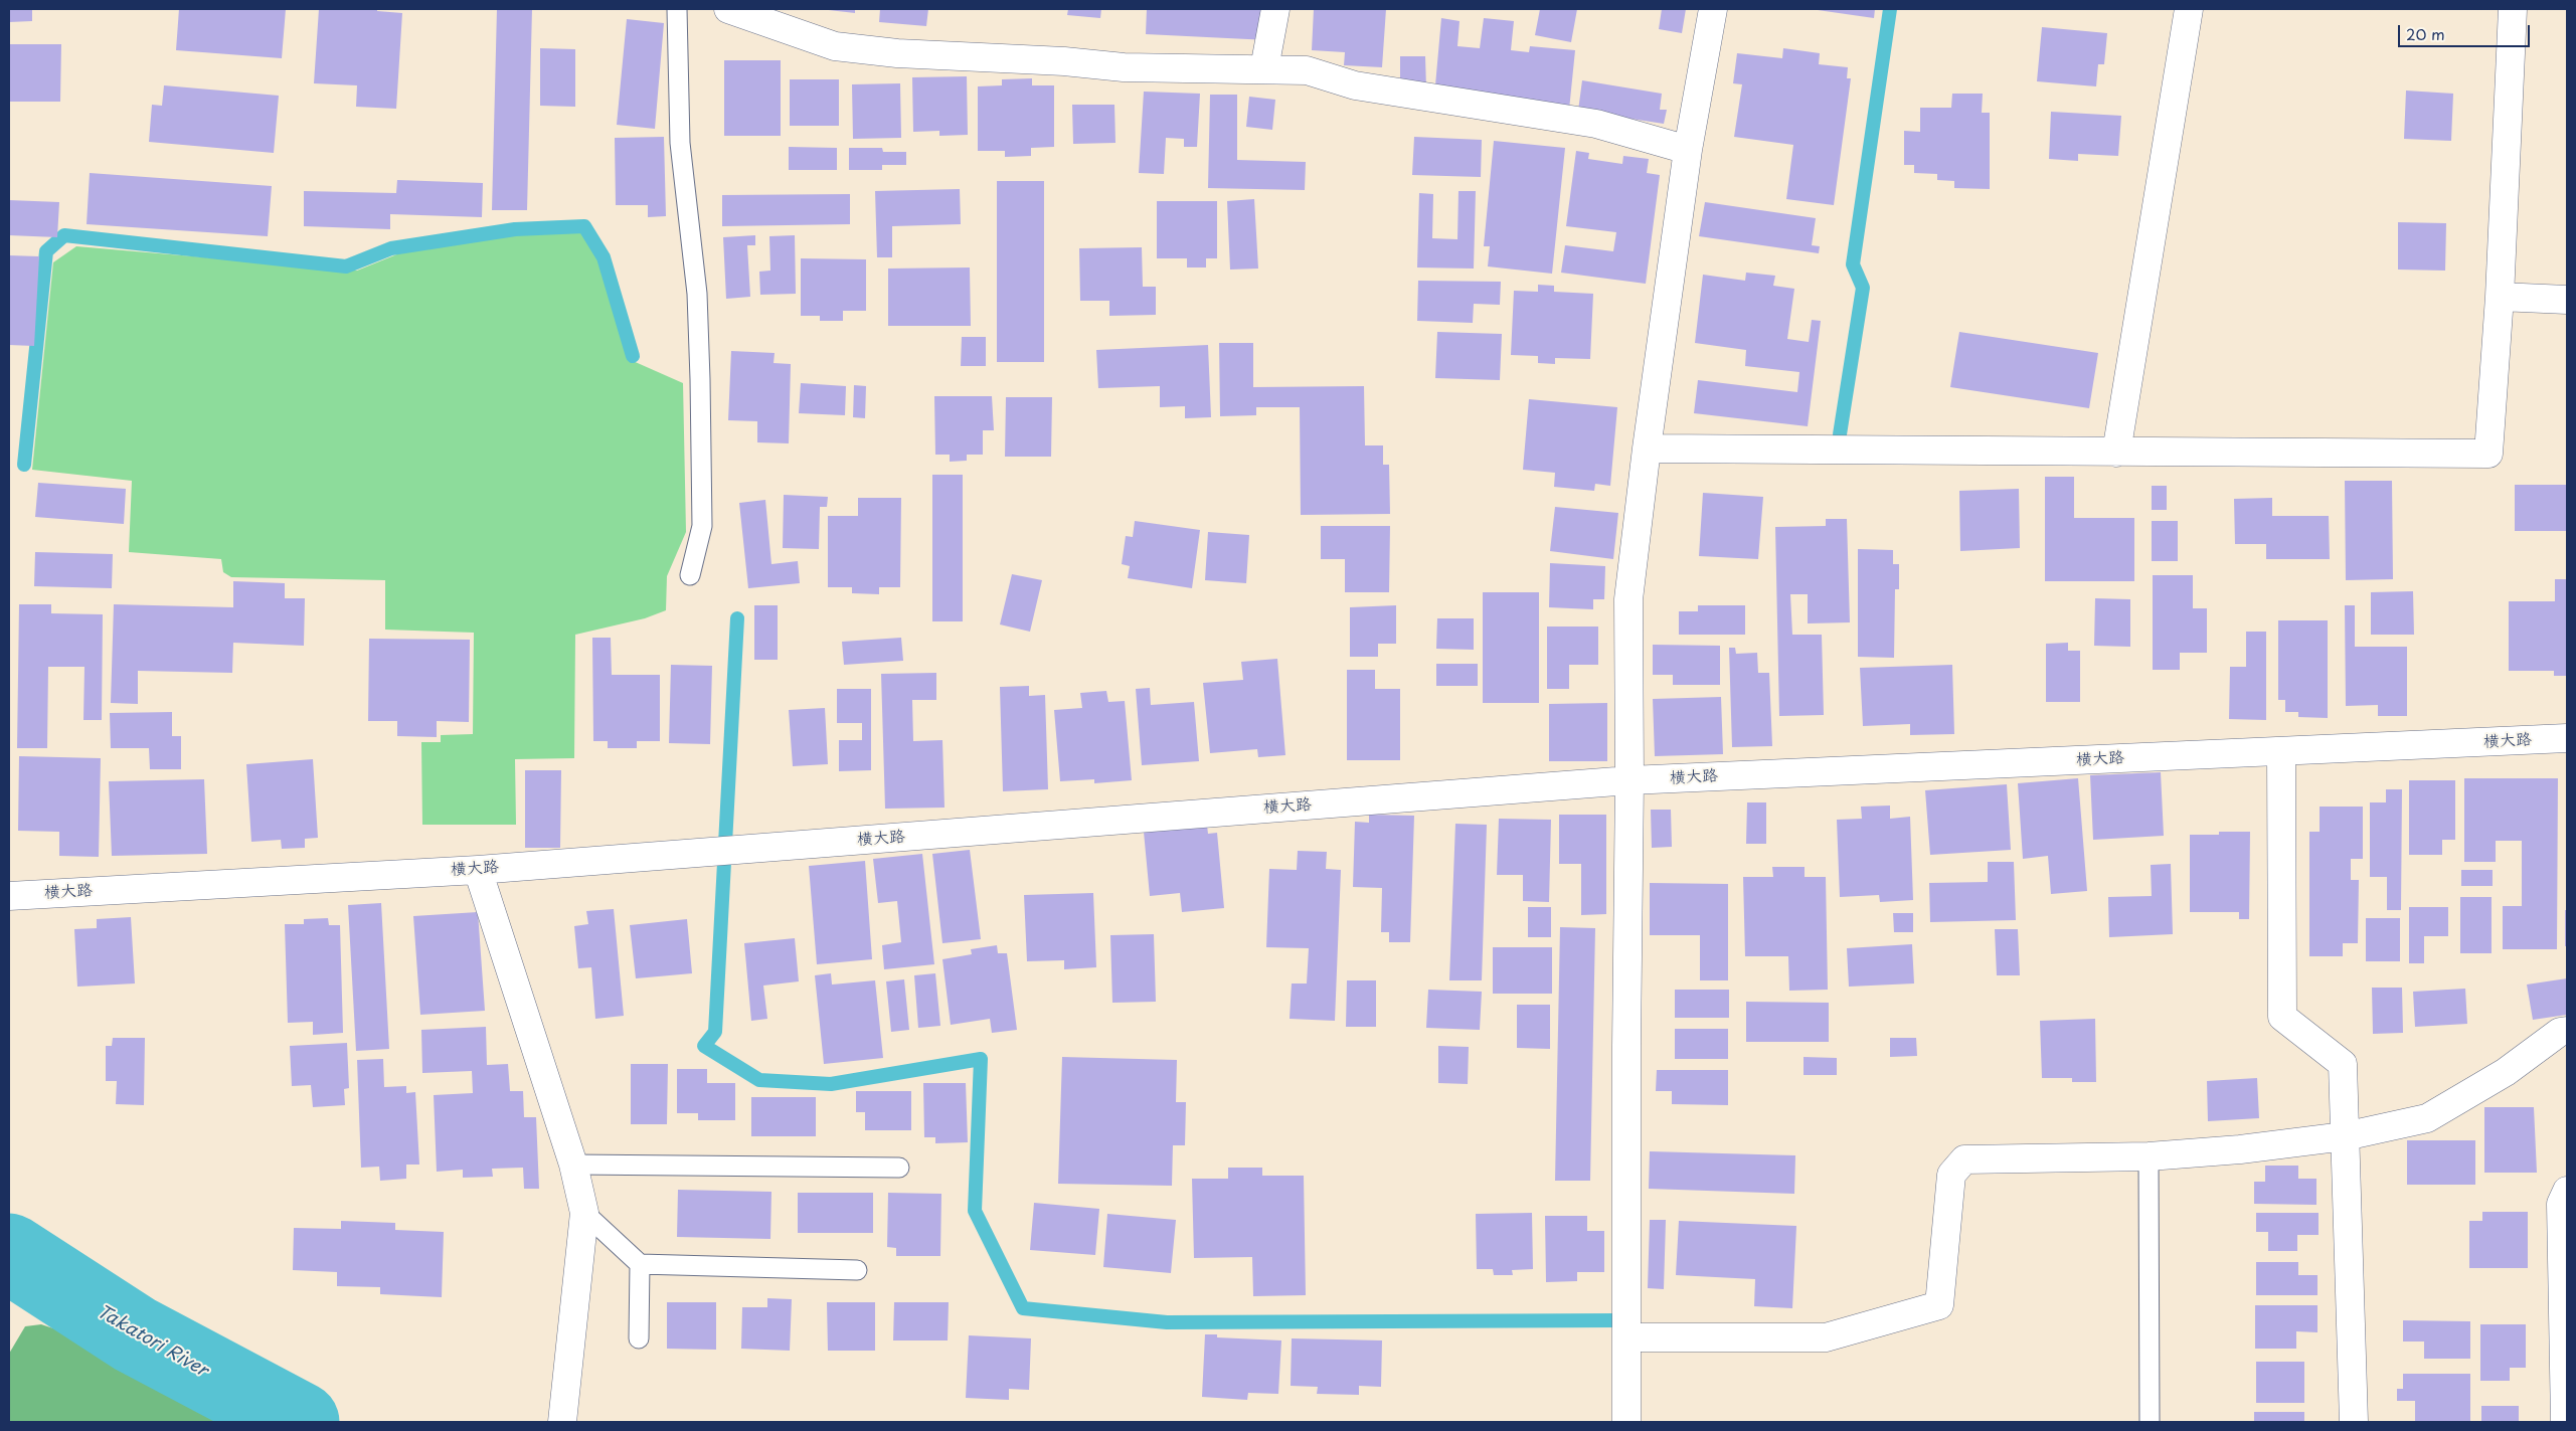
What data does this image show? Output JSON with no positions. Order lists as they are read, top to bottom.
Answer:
{
  "streets": {
    "street": ["横大路"]
  },
  "water": ["Takatori River"],
  "scale_bar": "20 m"
}
